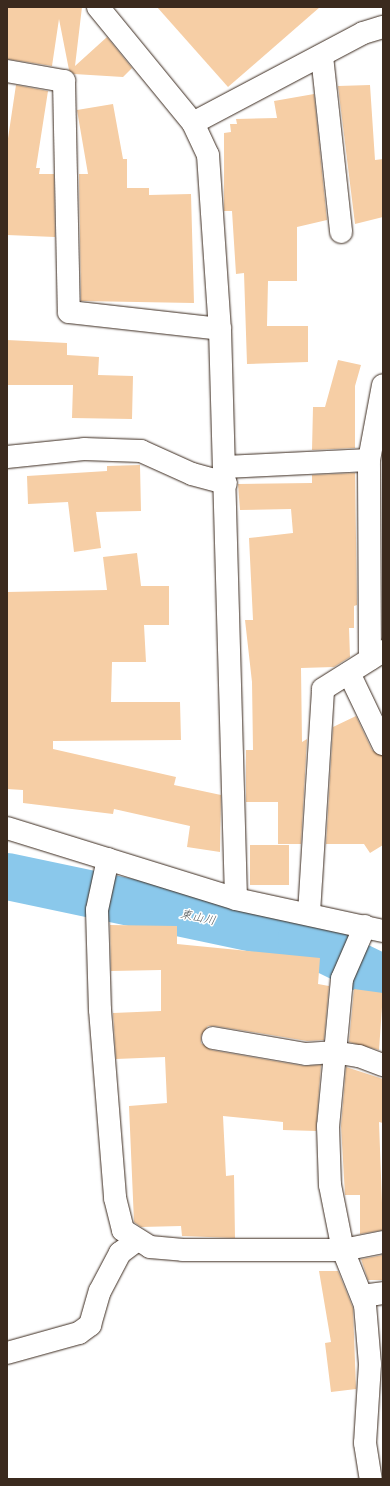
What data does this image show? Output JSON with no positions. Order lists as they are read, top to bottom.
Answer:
{
  "water": ["東山川"]
}
